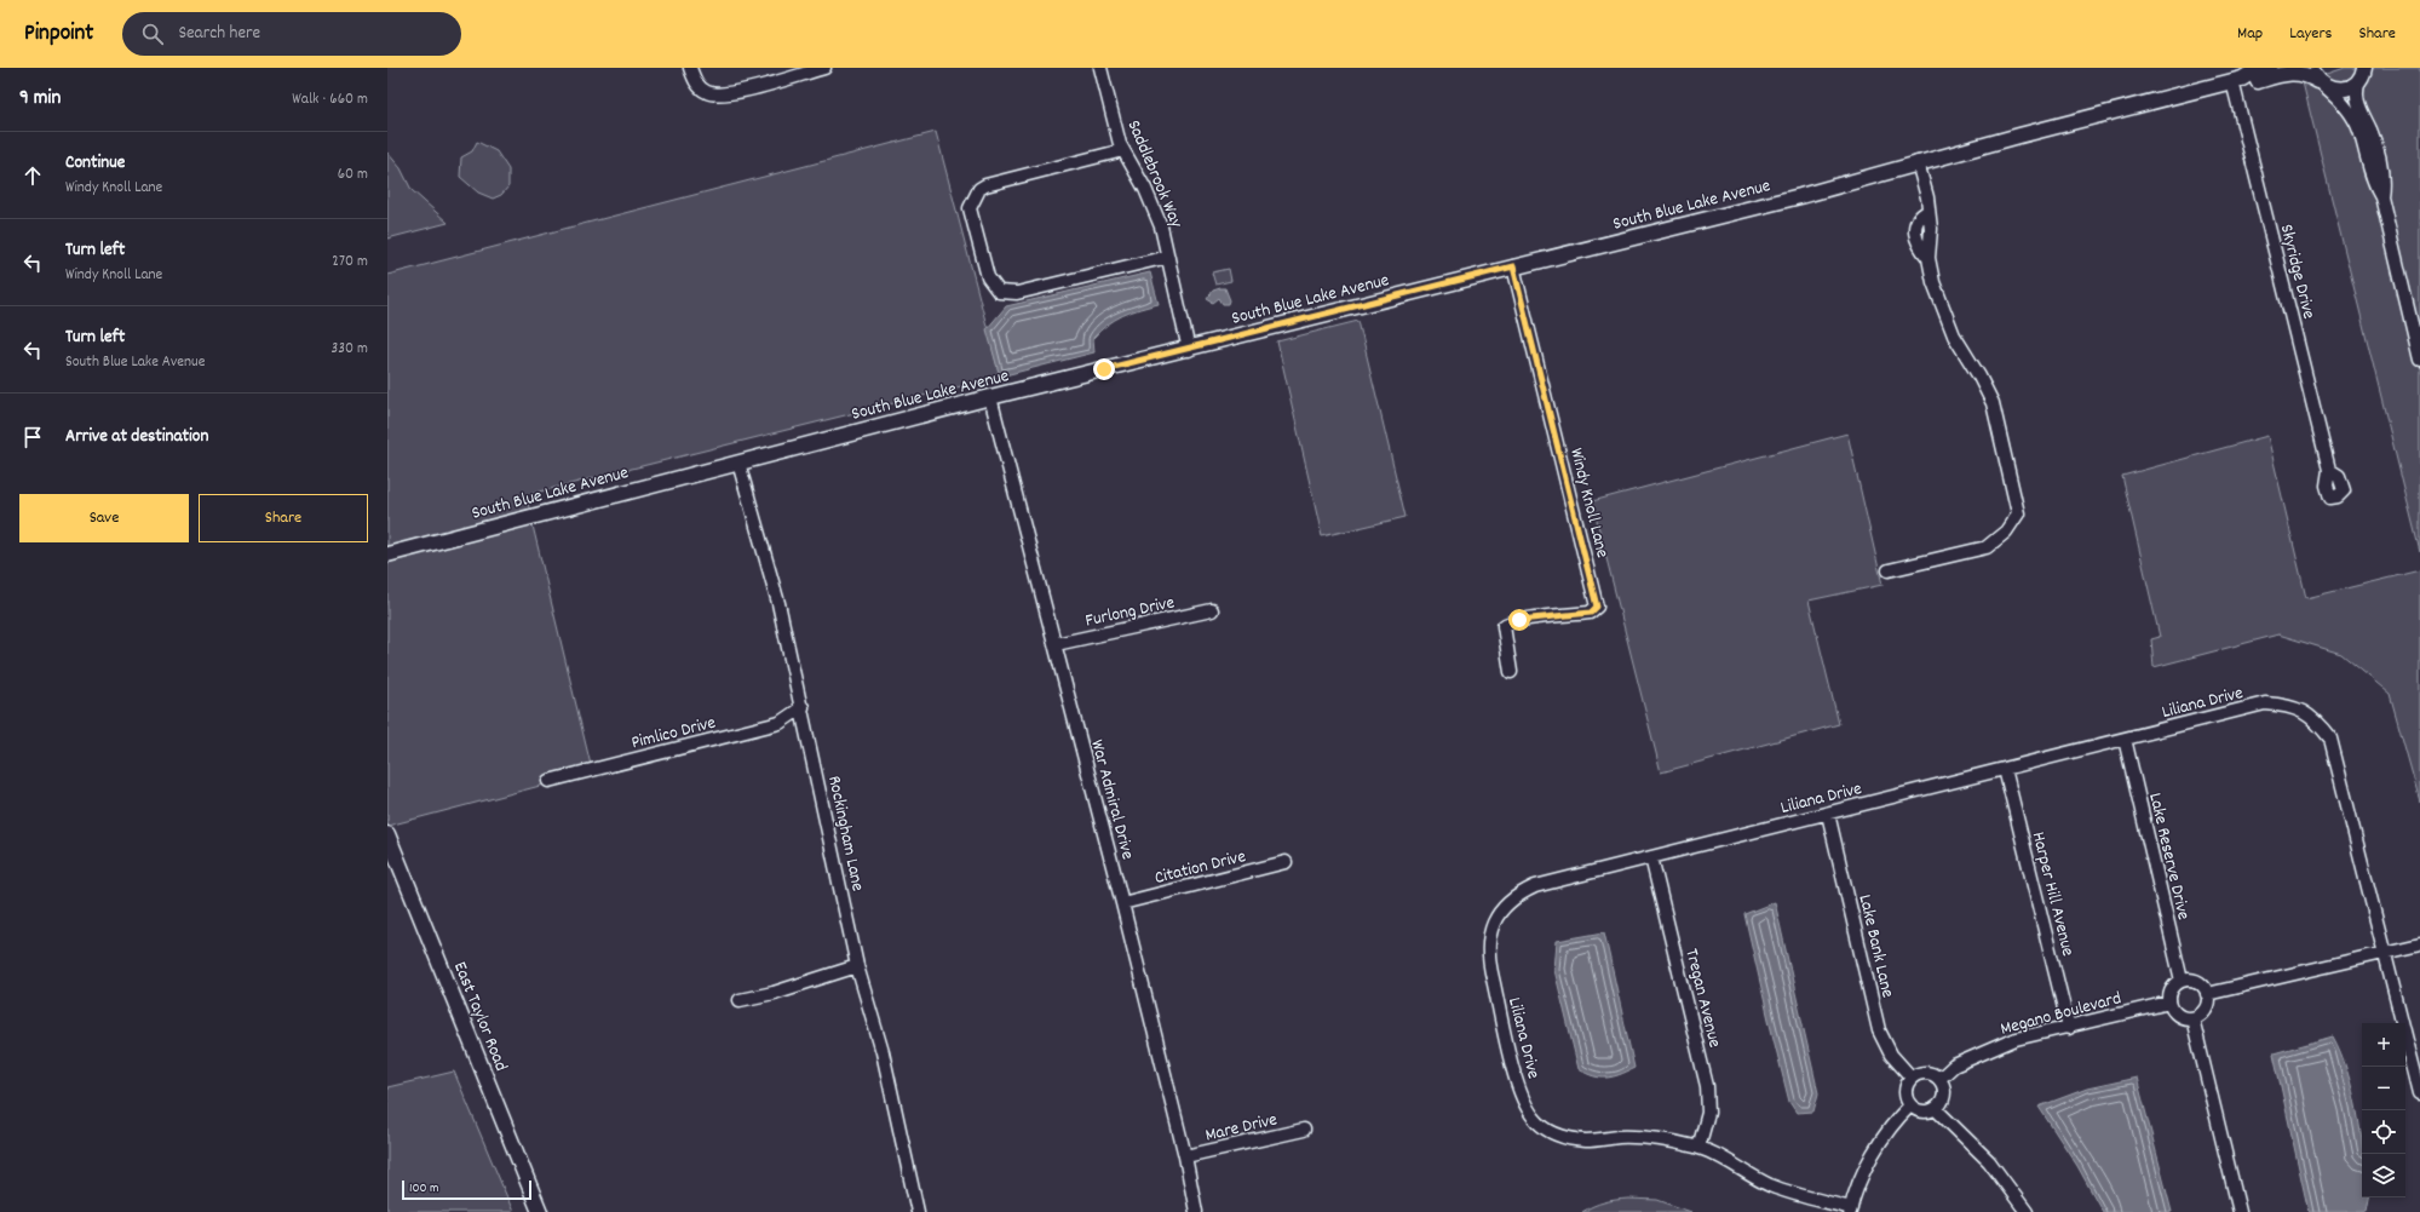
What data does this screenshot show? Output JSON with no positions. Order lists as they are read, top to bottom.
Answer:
{
  "streets": {
    "main road": ["South Blue Lake Avenue", "East Taylor Road"],
    "street": [
      "Saddlebrook Way",
      "Skyridge Drive",
      "Windy Knoll Lane",
      "Furlong Drive",
      "Liliana Drive",
      "Pimlico Drive",
      "War Admiral Drive",
      "Rockingham Lane",
      "Lake Reserve Drive",
      "Citation Drive",
      "Harper Hill Avenue",
      "Lake Bank Lane",
      "Tregan Avenue",
      "Megano Boulevard",
      "Mare Drive"
    ]
  },
  "crossings": [
    ["Saddlebrook Way", "South Blue Lake Avenue"],
    ["South Blue Lake Avenue", "Skyridge Drive"],
    ["South Blue Lake Avenue", "Windy Knoll Lane"],
    ["South Blue Lake Avenue", "War Admiral Drive"],
    ["South Blue Lake Avenue", "Rockingham Lane"],
    ["Furlong Drive", "War Admiral Drive"],
    ["Liliana Drive", "Lake Reserve Drive"],
    ["Liliana Drive", "Harper Hill Avenue"],
    ["Liliana Drive", "Lake Bank Lane"],
    ["Liliana Drive", "Tregan Avenue"],
    ["Pimlico Drive", "Rockingham Lane"],
    ["War Admiral Drive", "Citation Drive"],
    ["War Admiral Drive", "Mare Drive"],
    ["Lake Reserve Drive", "Megano Boulevard"],
    ["Harper Hill Avenue", "Megano Boulevard"],
    ["Lake Bank Lane", "Megano Boulevard"]
  ],
  "scale_bar": "100 m",
  "page": {
    "header": "Pinpoint",
    "search": "Search here",
    "nav": ["Map", "Layers", "Share"],
    "heading": ["9 min", "Walk · 660 m"],
    "list": [
      ["Continue", "Windy Knoll Lane", "60 m"],
      ["Turn left", "Windy Knoll Lane", "270 m"],
      ["Turn left", "South Blue Lake Avenue", "330 m"],
      "Arrive at destination"
    ],
    "buttons": ["Save", "Share"],
    "map_buttons": ["+", "−"],
    "scale": "100 m"
  }
}
